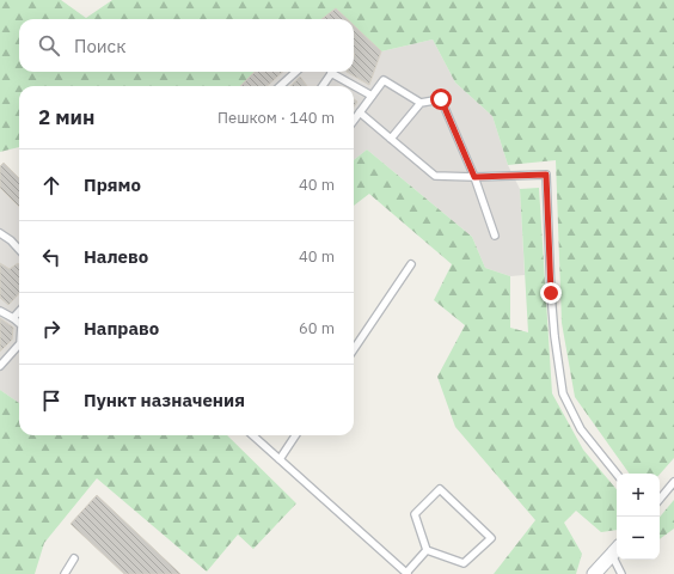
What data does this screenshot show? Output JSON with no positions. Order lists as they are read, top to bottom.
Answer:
{
  "page": {
    "search": "Поиск",
    "heading": ["2 мин", "Пешком · 140 m"],
    "list": [
      ["Прямо", "40 m"],
      ["Налево", "40 m"],
      ["Направо", "60 m"],
      "Пункт назначения"
    ],
    "map_buttons": ["+", "−"]
  }
}
